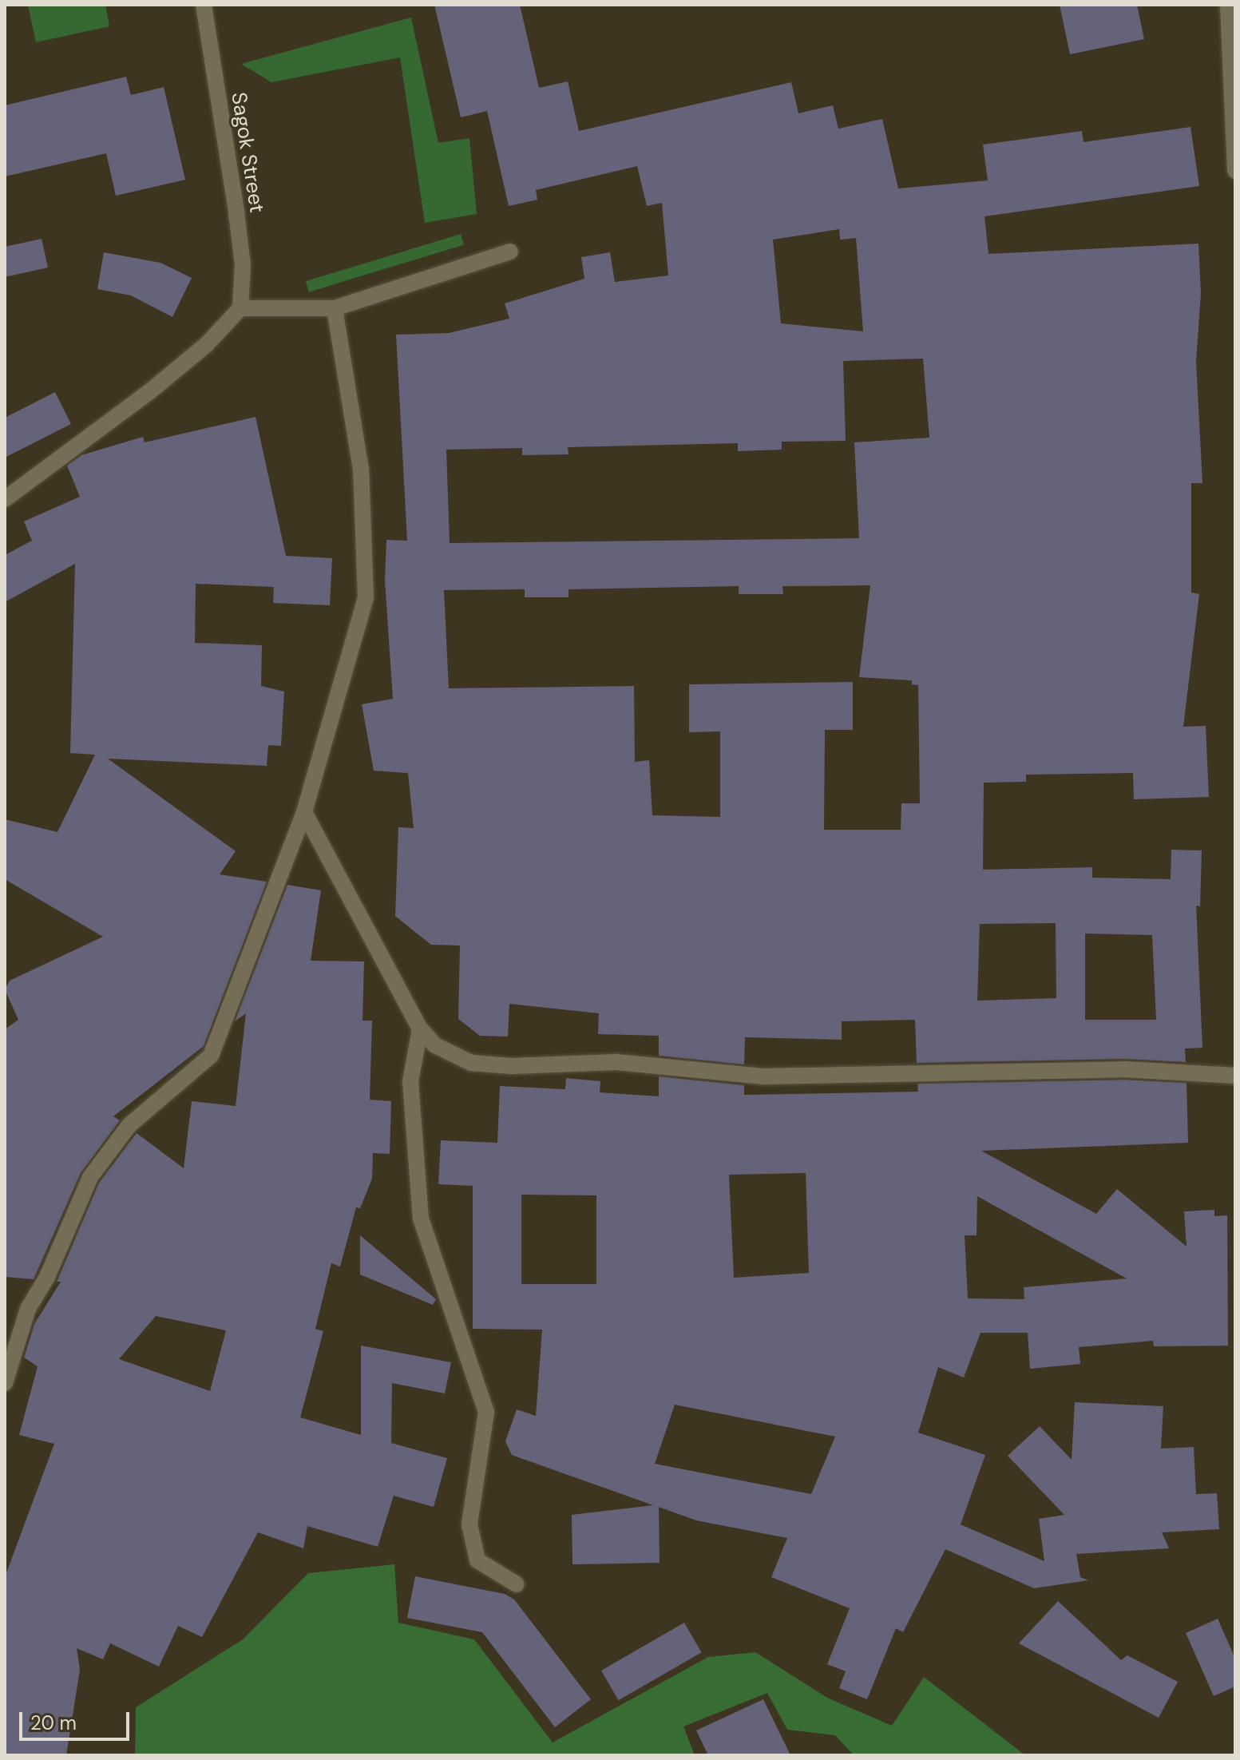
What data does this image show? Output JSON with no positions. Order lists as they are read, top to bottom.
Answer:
{
  "streets": {
    "street": ["Sagok Street"]
  },
  "scale_bar": "20 m"
}
